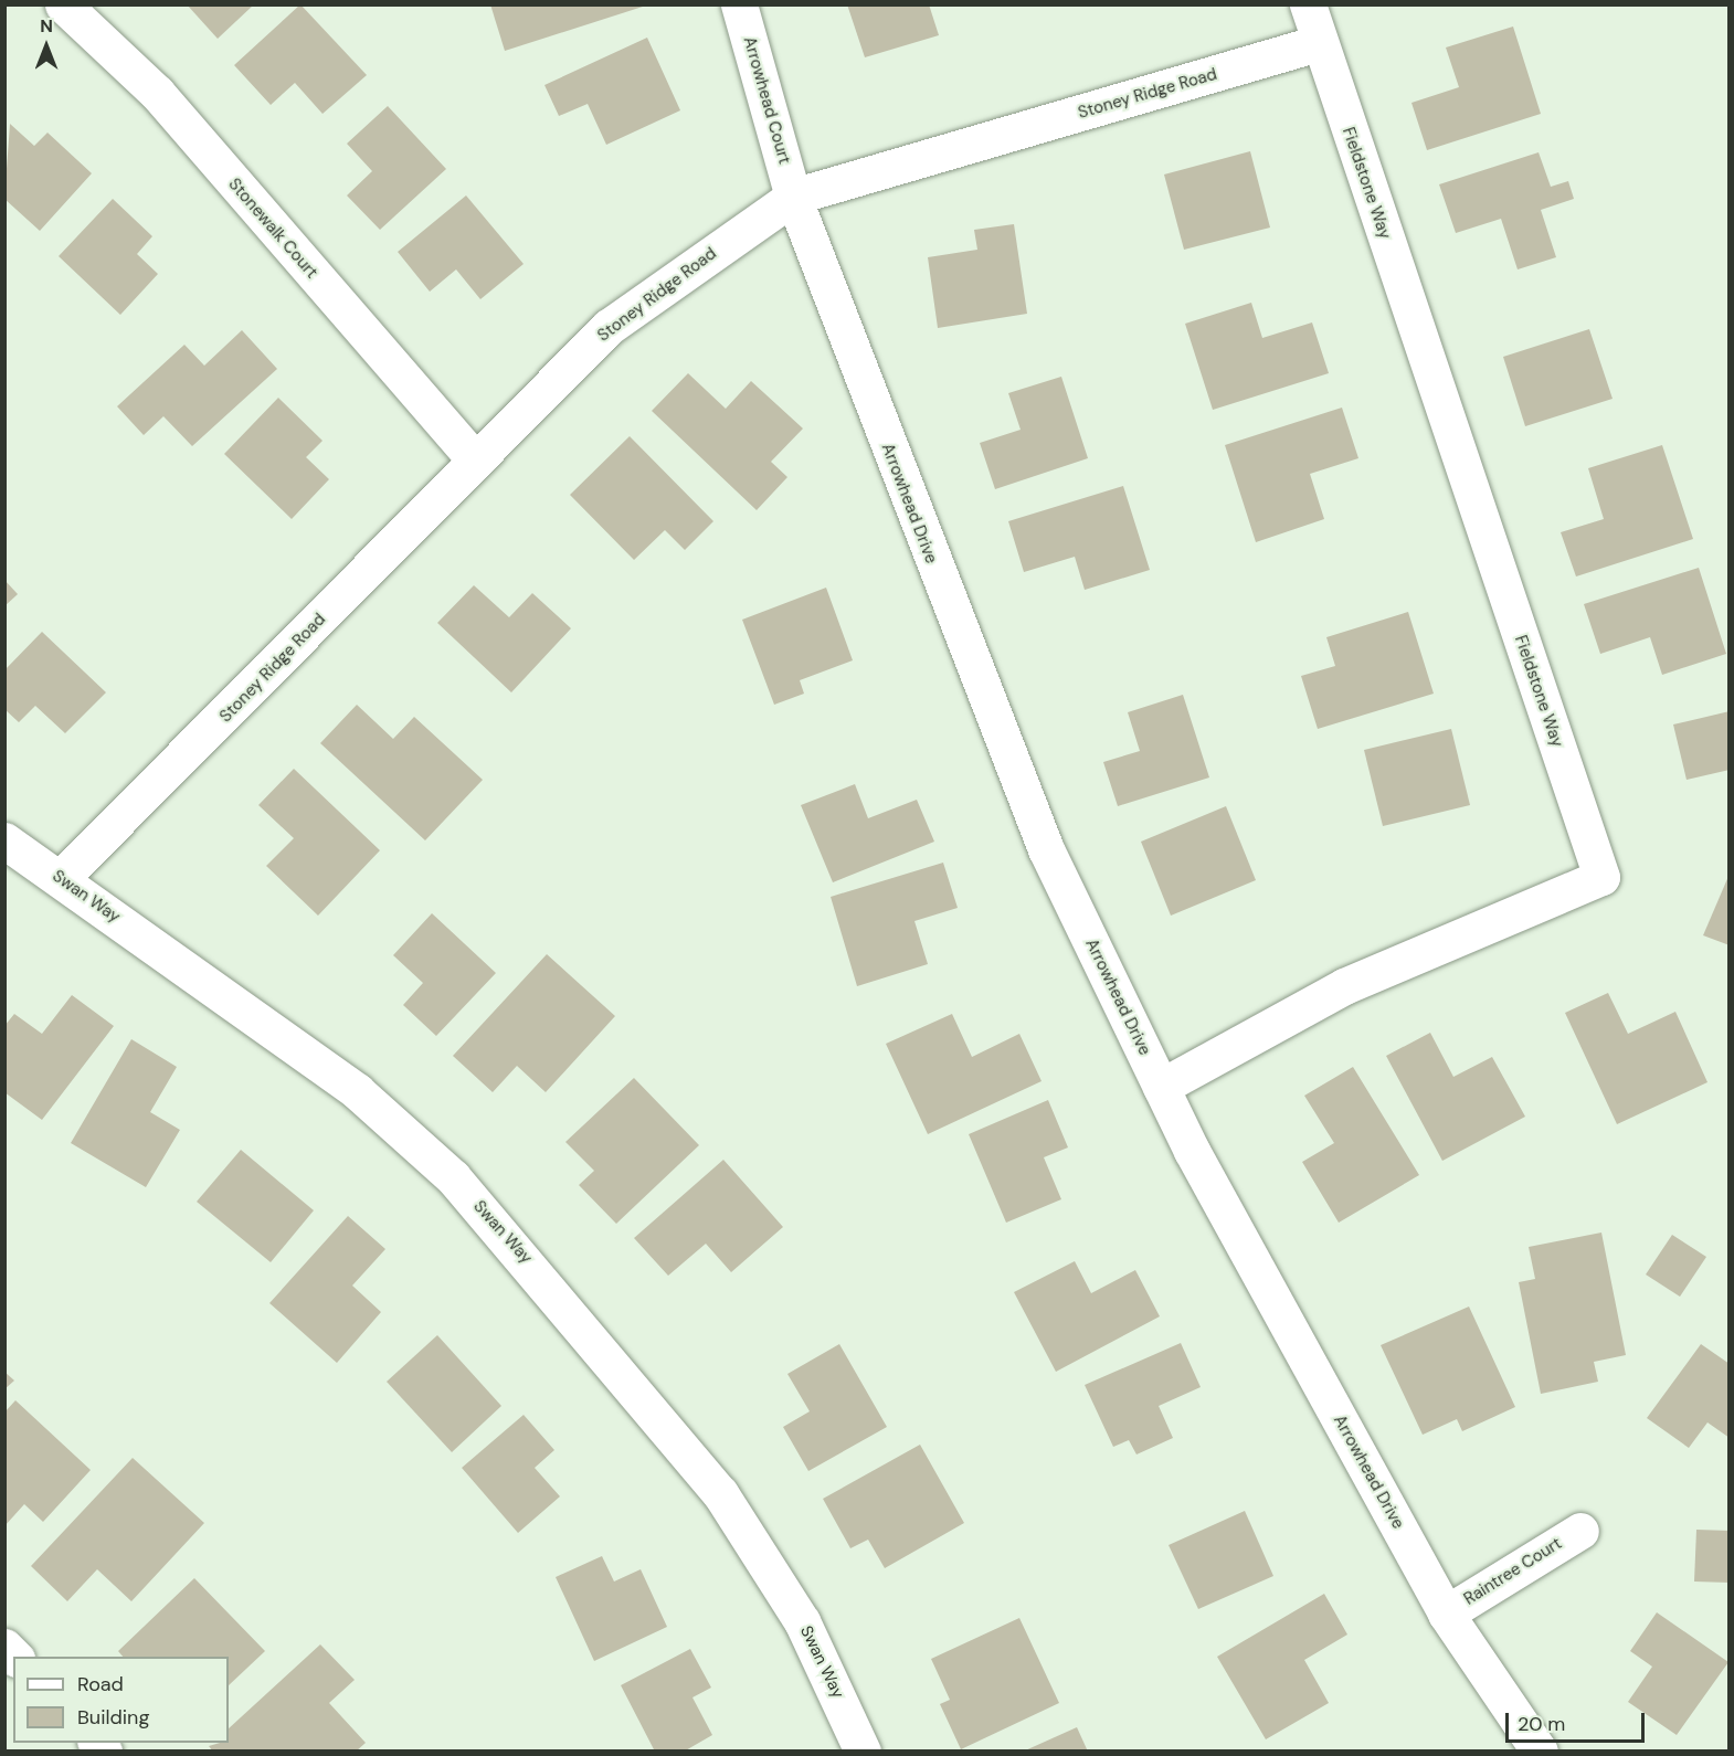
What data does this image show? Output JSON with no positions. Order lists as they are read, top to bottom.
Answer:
{
  "streets": {
    "street": [
      "Stoney Ridge Road",
      "Arrowhead Court",
      "Fieldstone Way",
      "Stonewalk Court",
      "Arrowhead Drive",
      "Swan Way",
      "Raintree Court"
    ]
  },
  "crossings": [
    ["Stoney Ridge Road", "Arrowhead Court"],
    ["Stoney Ridge Road", "Fieldstone Way"],
    ["Stoney Ridge Road", "Stonewalk Court"],
    ["Stoney Ridge Road", "Arrowhead Drive"],
    ["Stoney Ridge Road", "Swan Way"],
    ["Arrowhead Court", "Arrowhead Drive"],
    ["Fieldstone Way", "Arrowhead Drive"],
    ["Arrowhead Drive", "Raintree Court"]
  ],
  "legend": ["Road", "Building"],
  "scale_bar": "20 m",
  "north": "top"
}
